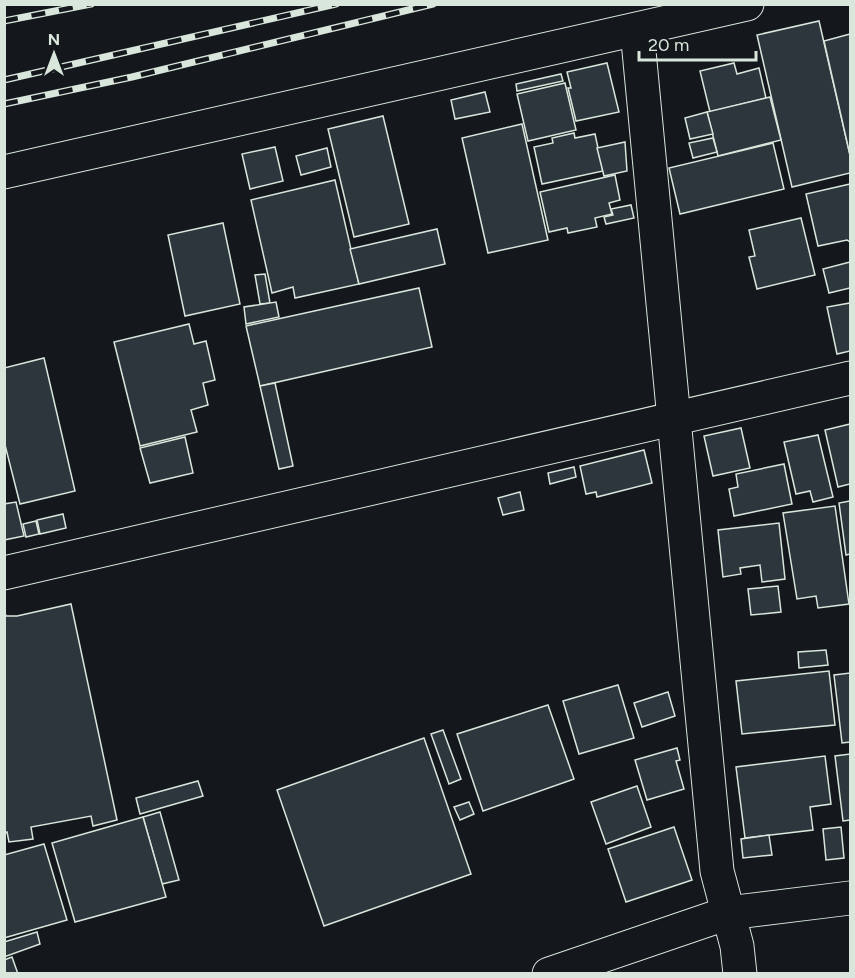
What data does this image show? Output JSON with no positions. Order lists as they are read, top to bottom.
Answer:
{
  "scale_bar": "20 m",
  "north": "top"
}
